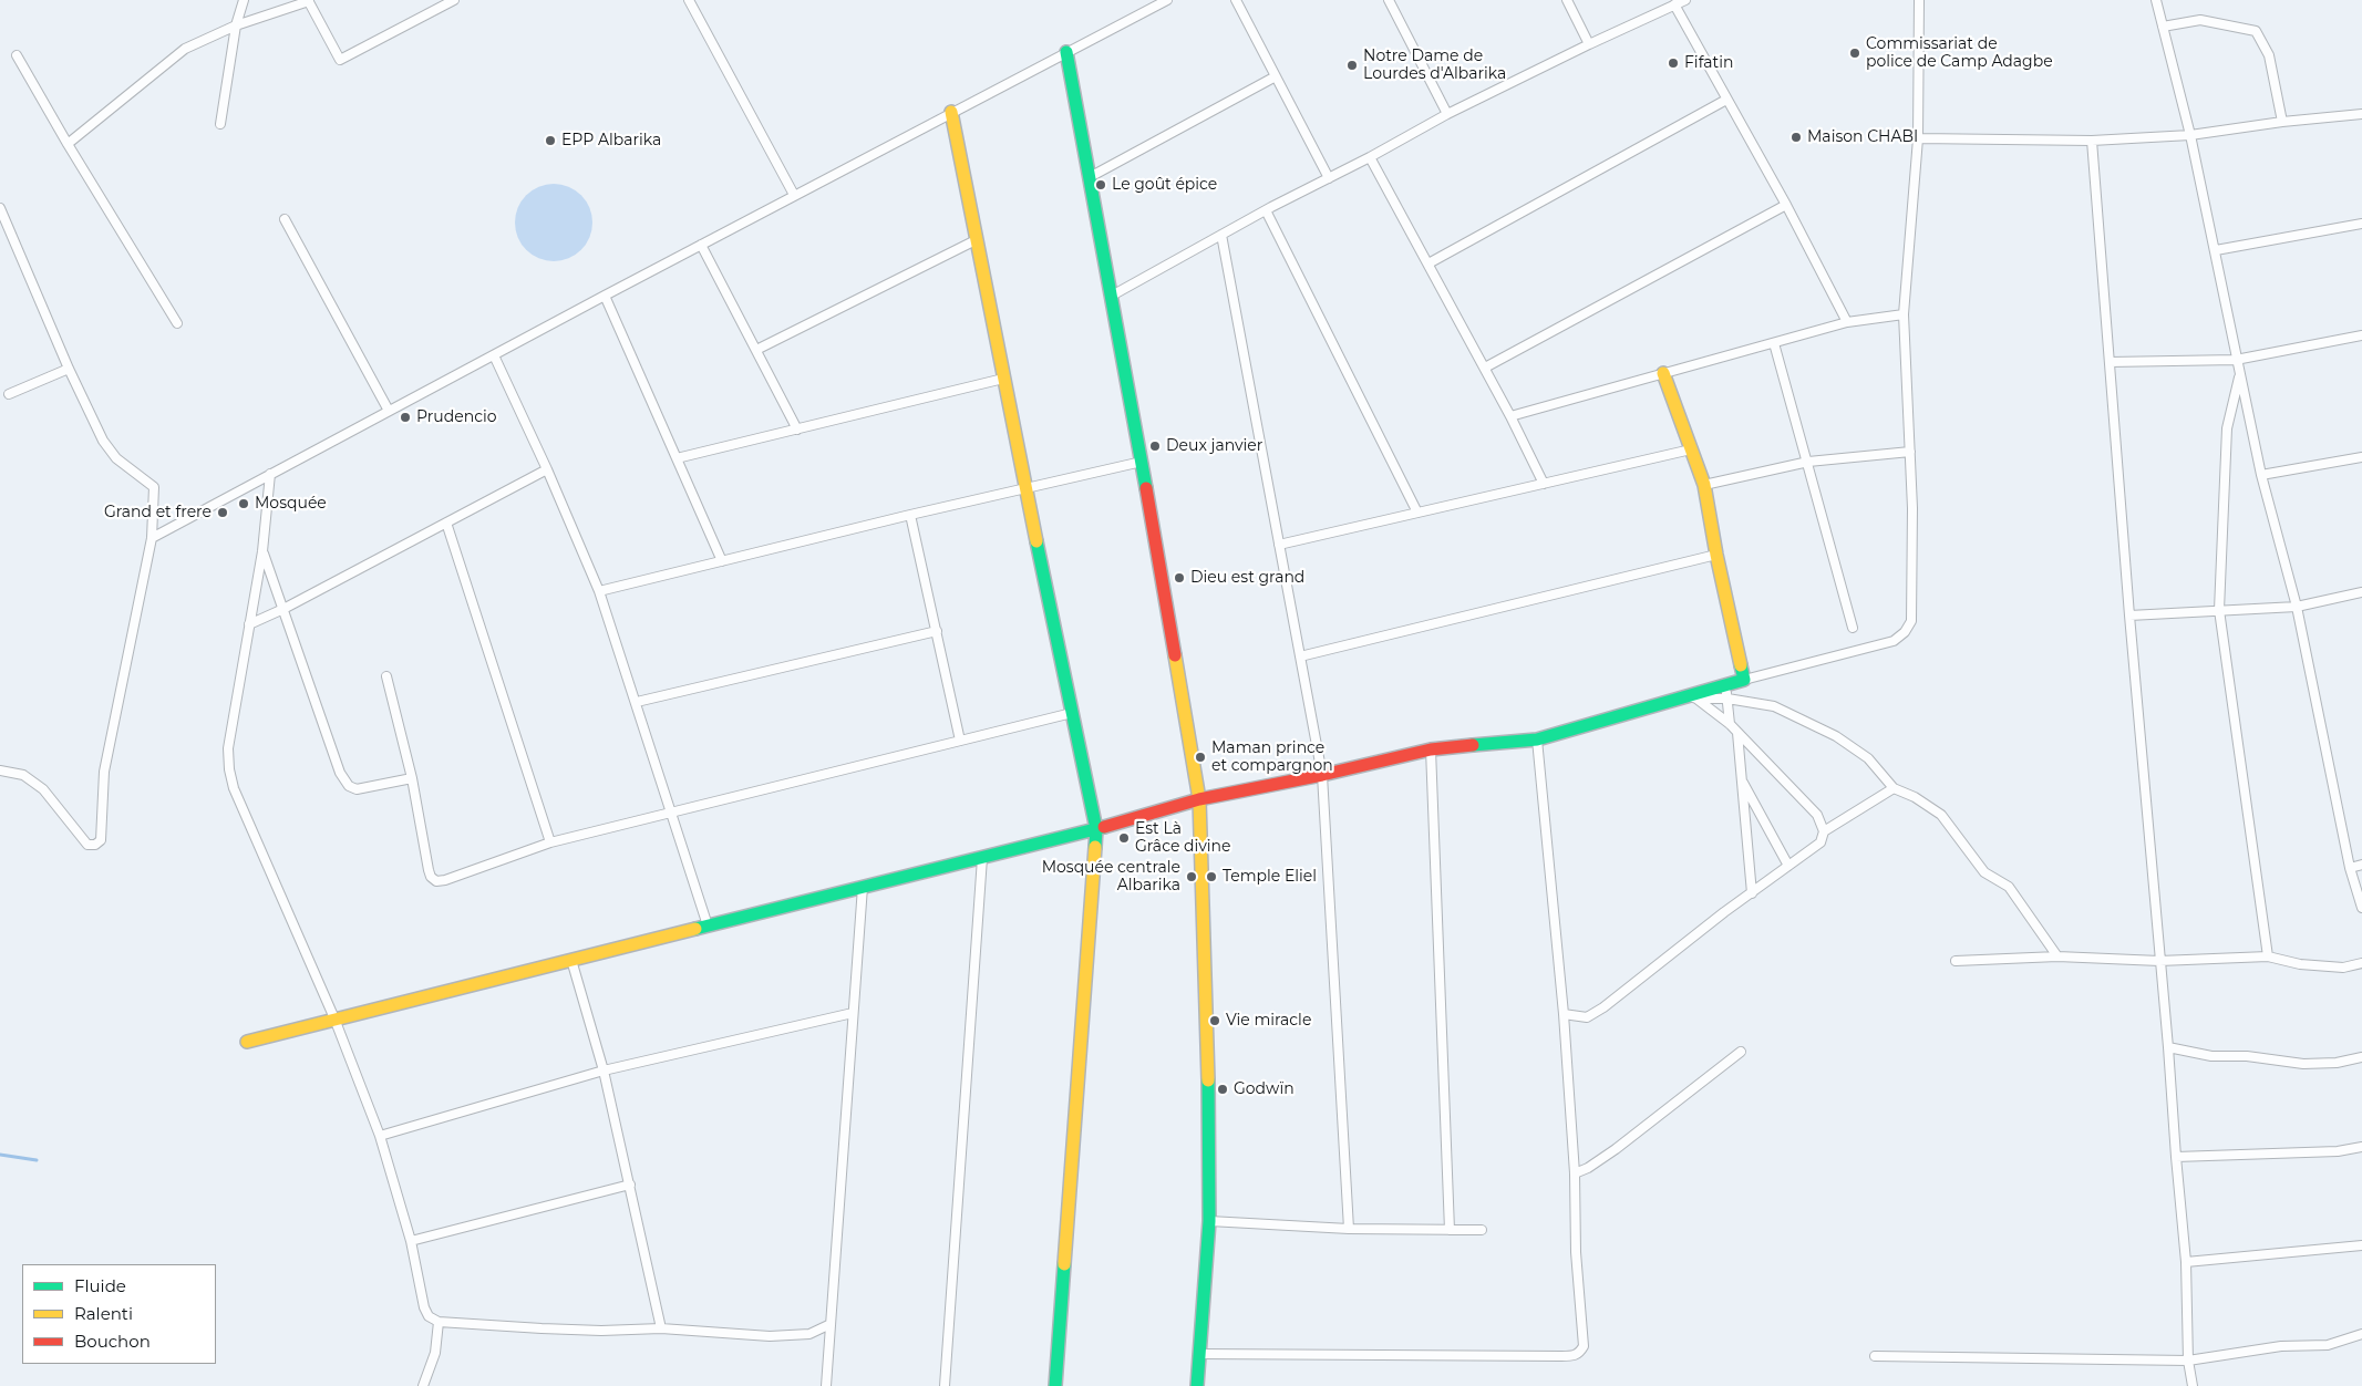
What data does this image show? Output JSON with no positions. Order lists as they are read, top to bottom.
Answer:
{
  "places": [
    "Commissariat de police de Camp Adagbe",
    "Fifatin",
    "Notre Dame de Lourdes d'Albarika",
    "Maison CHABI",
    "EPP Albarika",
    "Le goût épice",
    "Prudencio",
    "Deux janvier",
    "Mosquée",
    "Grand et frere",
    "Dieu est grand",
    "Maman prince et compargnon",
    "Est Là Grâce divine",
    "Mosquée centrale Albarika",
    "Temple Eliel",
    "Vie miracle",
    "Godwïn"
  ],
  "legend": ["Fluide", "Ralenti", "Bouchon"]
}
